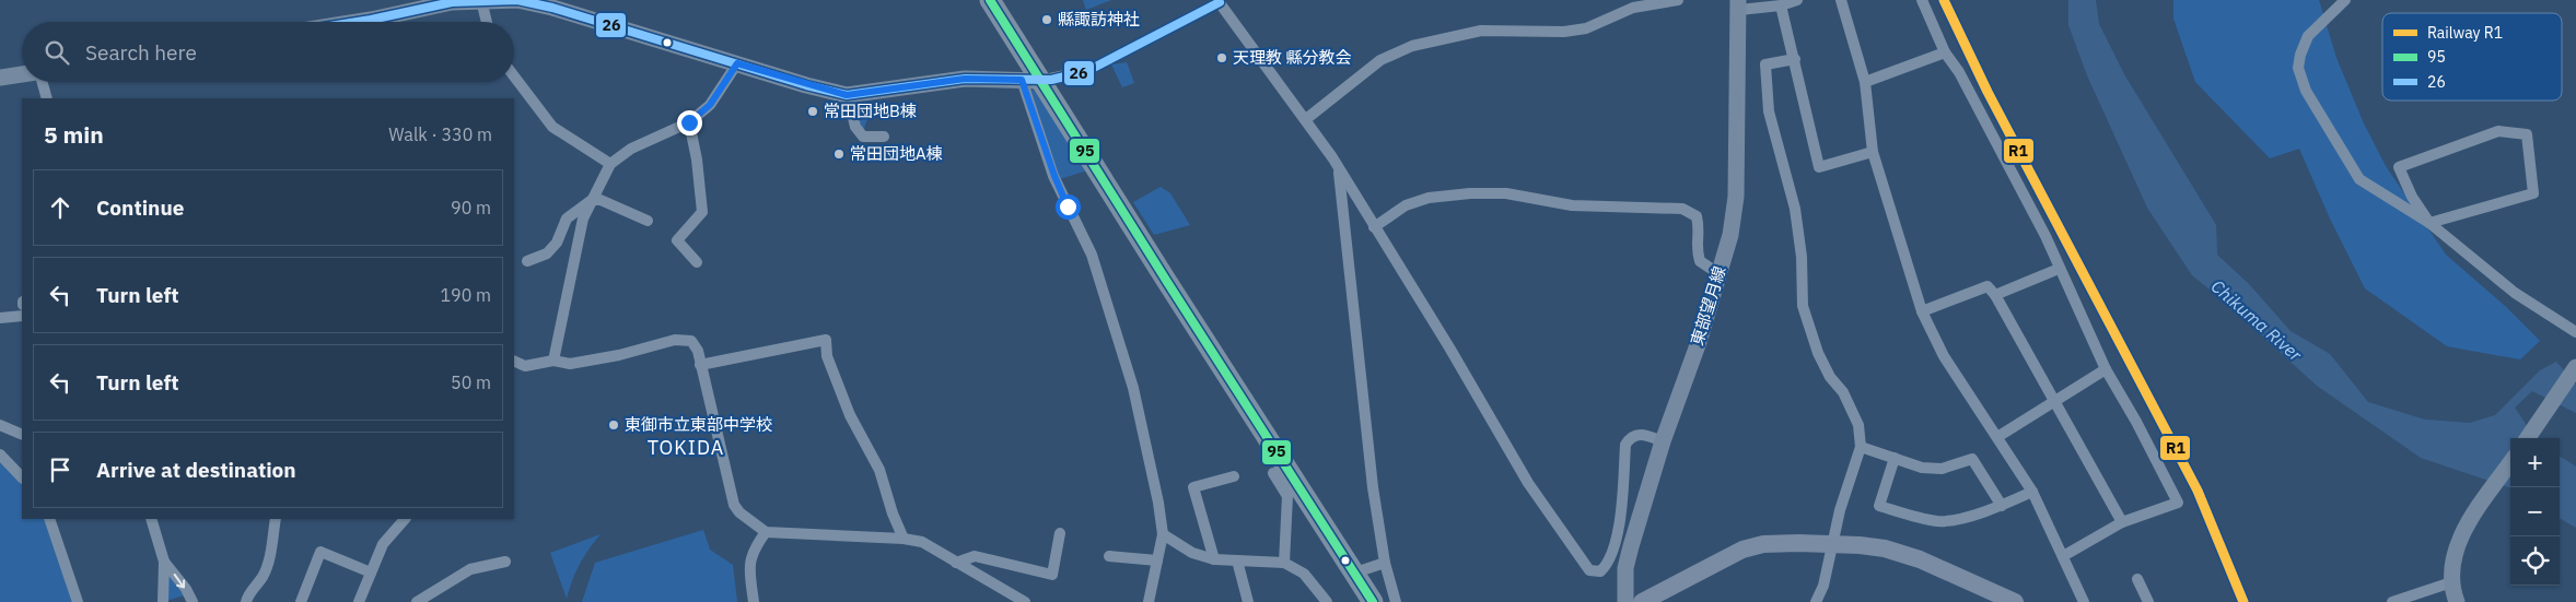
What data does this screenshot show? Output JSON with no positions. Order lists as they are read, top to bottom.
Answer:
{
  "streets": {
    "main road": ["東部望月線"]
  },
  "districts": ["TOKIDA"],
  "water": ["Chikuma River"],
  "places": [
    "縣諏訪神社",
    "天理教 縣分教会",
    "常田団地B棟",
    "常田団地A棟",
    "東御市立東部中学校"
  ],
  "lines": ["rail line R1", "transit line 95", "transit line 26"],
  "legend": ["Railway R1", "95", "26"],
  "page": {
    "search": "Search here",
    "heading": ["5 min", "Walk · 330 m"],
    "list": [
      ["Continue", "90 m"],
      ["Turn left", "190 m"],
      ["Turn left", "50 m"],
      "Arrive at destination"
    ],
    "map_buttons": ["+", "−"]
  }
}
